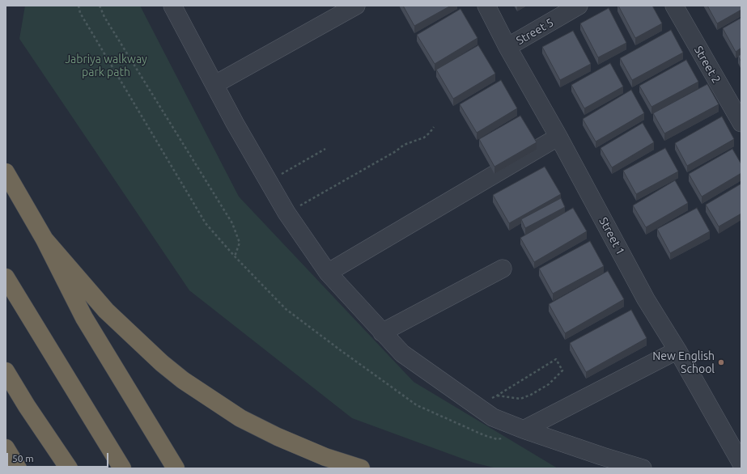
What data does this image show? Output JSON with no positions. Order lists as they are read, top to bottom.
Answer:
{
  "streets": {
    "street": ["Street 5", "Street 2", "Street 1"]
  },
  "crossings": [
    ["Street 5", "Street 1"]
  ],
  "parks": ["Jabriya walkway park path"],
  "places": ["New English School"],
  "scale_bar": "50 m"
}
